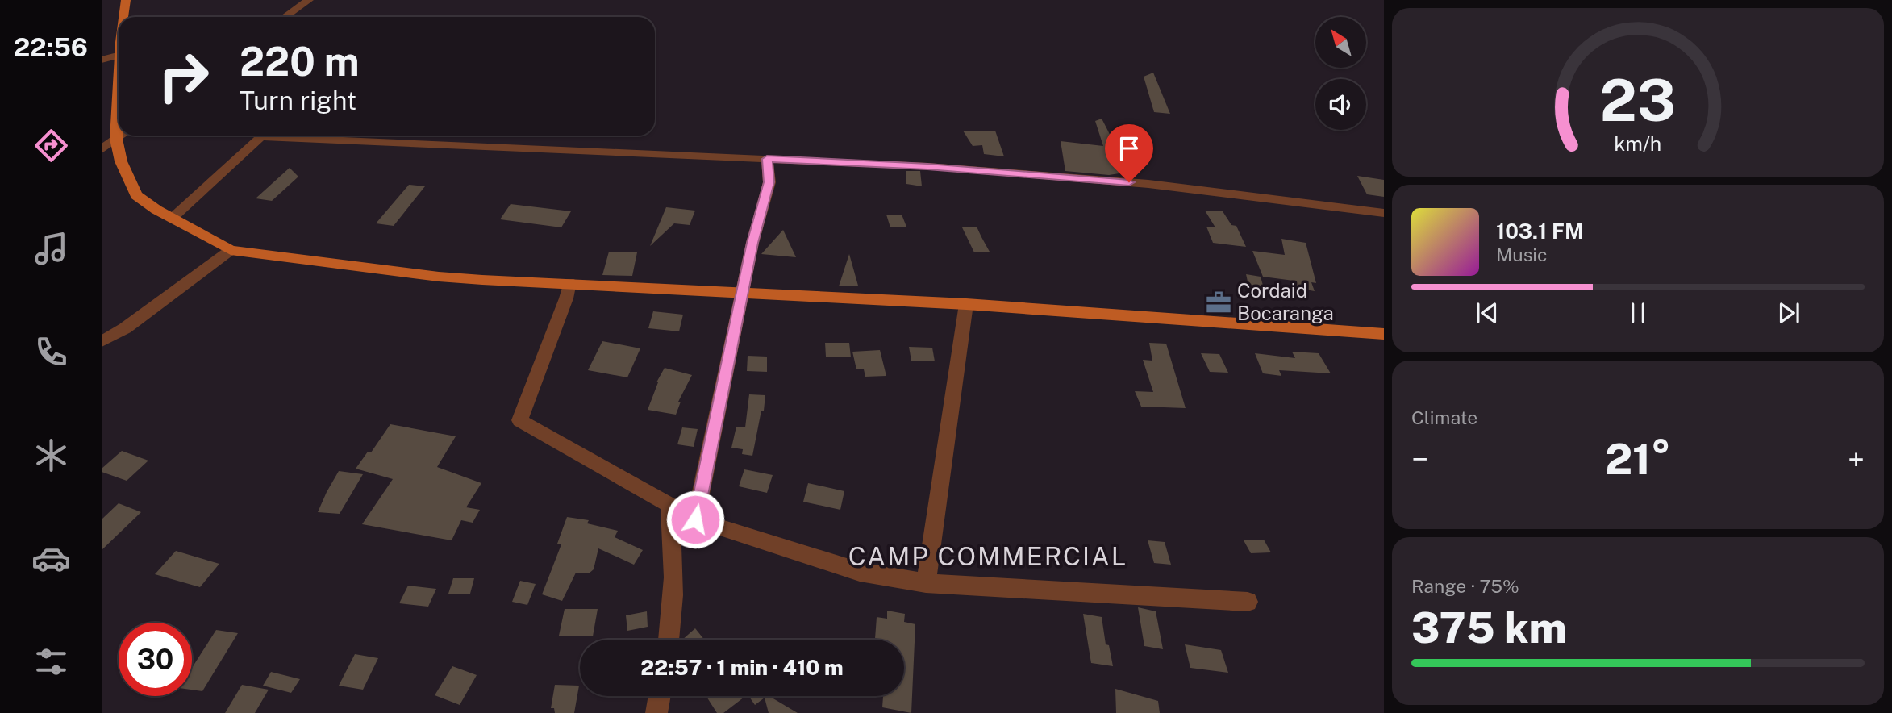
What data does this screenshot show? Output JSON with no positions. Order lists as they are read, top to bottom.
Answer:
{
  "districts": ["CAMP COMMERCIAL"],
  "places": {
    "office": ["Cordaid Bocaranga"]
  },
  "north": "top left",
  "page": {
    "tabs": "22:56",
    "turn": ["220 m", "Turn right"],
    "song": ["103.1 FM", "Music"],
    "tile": [
      "Climate",
      ["Range · 75%", "375 km"]
    ],
    "heat": ["−", "21°", "+"],
    "limit": "30",
    "trip": "22:57 · 1 min · 410 m",
    "gauge": ["23", "km/h"]
  }
}
